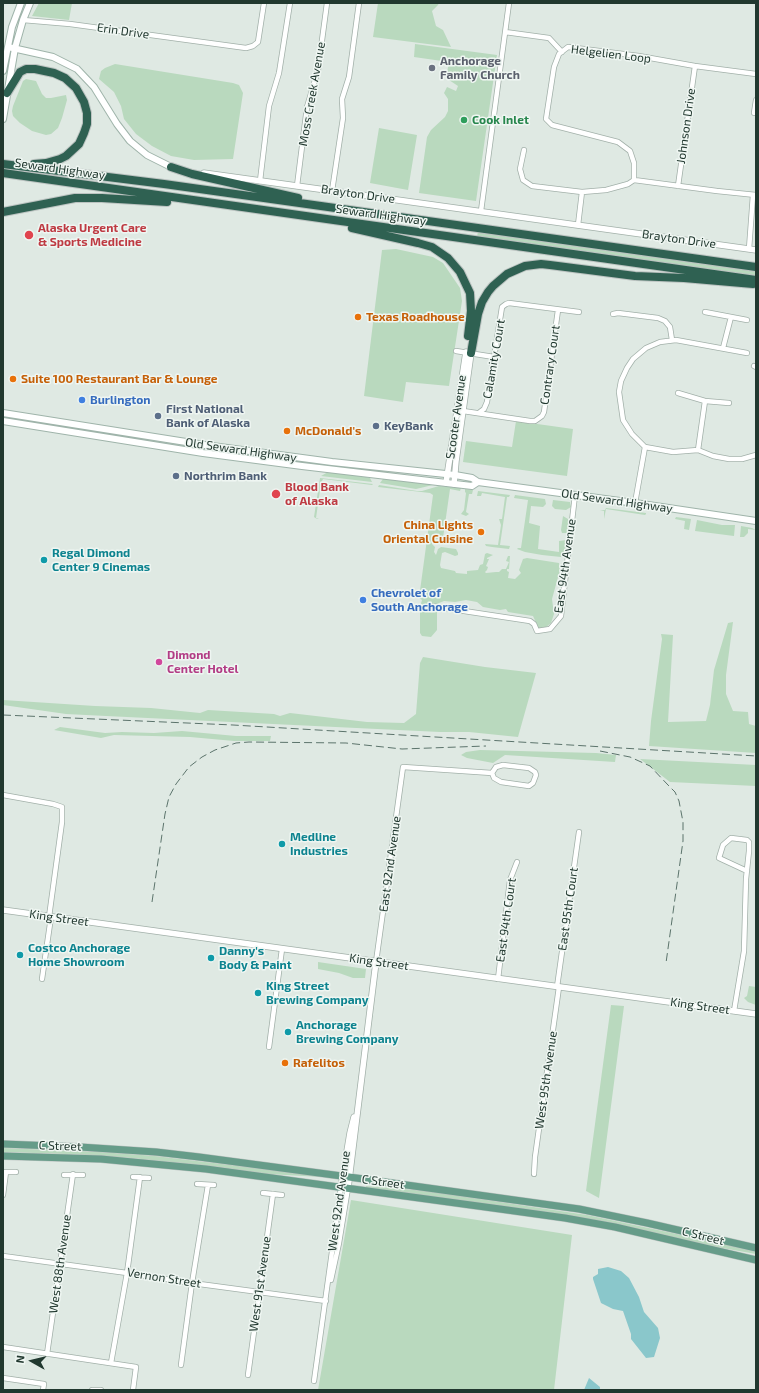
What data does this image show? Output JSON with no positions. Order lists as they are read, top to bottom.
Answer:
{
  "streets": {
    "highway": ["Seward Highway"],
    "main road": ["Brayton Drive", "Old Seward Highway", "C Street"],
    "street": [
      "Erin Drive",
      "Helgelien Loop",
      "Moss Creek Avenue",
      "Johnson Drive",
      "Calamity Court",
      "Contrary Court",
      "Scooter Avenue",
      "East 94th Avenue",
      "East 92nd Avenue",
      "East 95th Court",
      "King Street",
      "East 94th Court",
      "West 95th Avenue",
      "West 92nd Avenue",
      "West 88th Avenue",
      "Vernon Street",
      "West 91st Avenue"
    ]
  },
  "crossings": [
    ["Helgelien Loop", "Johnson Drive"],
    ["Moss Creek Avenue", "Brayton Drive"],
    ["Calamity Court", "Contrary Court"],
    ["Scooter Avenue", "Old Seward Highway"],
    ["Old Seward Highway", "East 94th Avenue"],
    ["East 92nd Avenue", "King Street"],
    ["East 92nd Avenue", "West 92nd Avenue"],
    ["East 95th Court", "King Street"],
    ["East 95th Court", "West 95th Avenue"],
    ["King Street", "East 94th Court"],
    ["King Street", "West 95th Avenue"],
    ["King Street", "West 92nd Avenue"],
    ["C Street", "West 92nd Avenue"],
    ["West 92nd Avenue", "Vernon Street"],
    ["West 88th Avenue", "Vernon Street"],
    ["Vernon Street", "West 91st Avenue"]
  ],
  "places": [
    "Anchorage Family Church",
    "Cook Inlet",
    "Alaska Urgent Care & Sports Medicine",
    "Texas Roadhouse",
    "Suite 100 Restaurant Bar & Lounge",
    "Burlington",
    "First National Bank of Alaska",
    "KeyBank",
    "McDonald's",
    "Northrim Bank",
    "Blood Bank of Alaska",
    "China Lights Oriental Cuisine",
    "Regal Dimond Center 9 Cinemas",
    "Chevrolet of South Anchorage",
    "Dimond Center Hotel",
    "Medline Industries",
    "Costco Anchorage Home Showroom",
    "Danny's Body & Paint",
    "King Street Brewing Company",
    "Anchorage Brewing Company",
    "Rafelitos"
  ],
  "north": "left"
}
